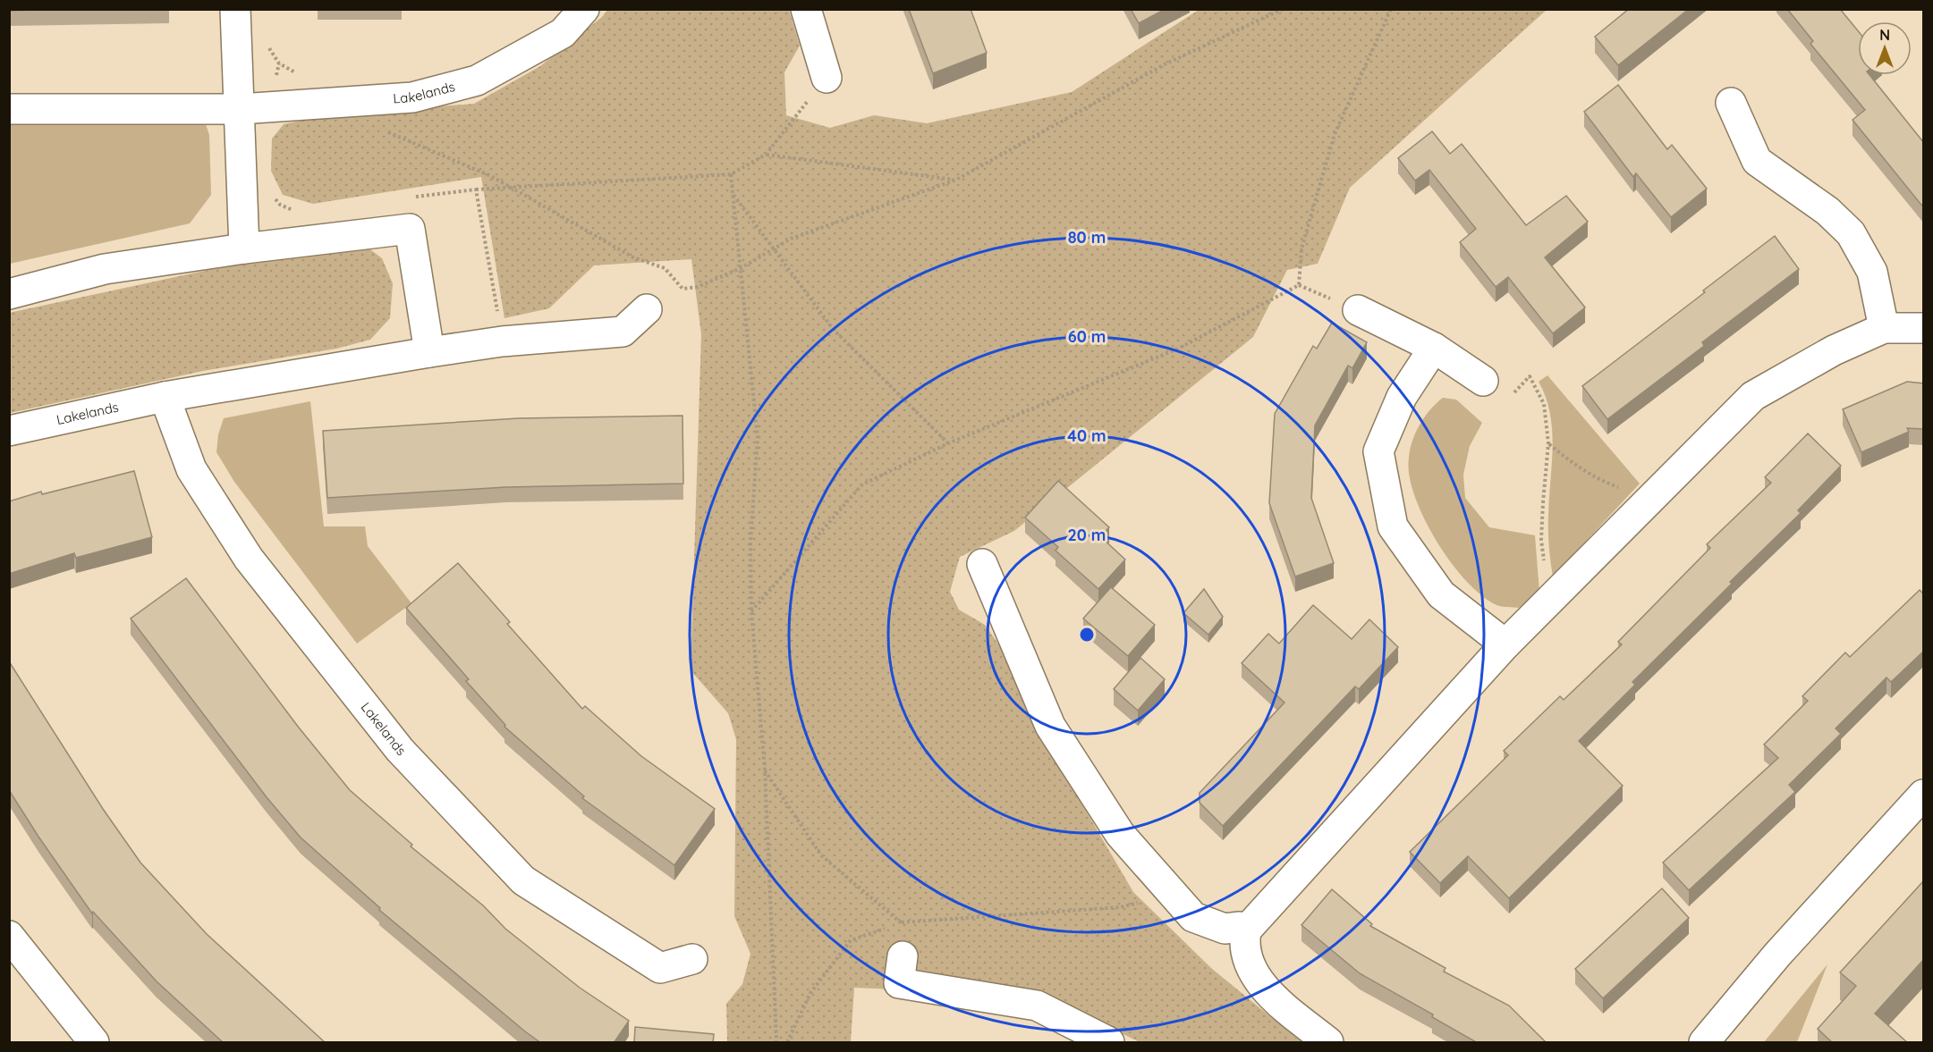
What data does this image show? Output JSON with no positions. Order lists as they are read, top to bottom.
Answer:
{
  "streets": {
    "street": ["Lakelands"]
  },
  "north": "top",
  "rings": [
    "80 m",
    "60 m",
    "40 m",
    "20 m"
  ]
}
